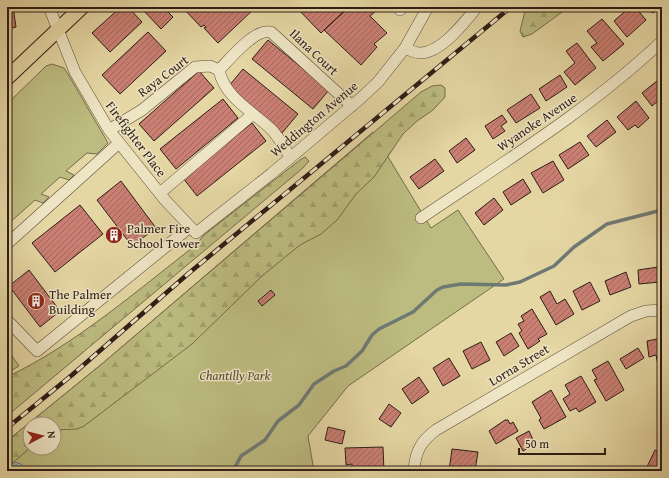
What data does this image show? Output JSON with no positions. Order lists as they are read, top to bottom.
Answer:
{
  "streets": {
    "street": [
      "Ilana Court",
      "Raya Court",
      "Weddington Avenue",
      "Wyanoke Avenue",
      "Firefighter Place",
      "Lorna Street"
    ]
  },
  "crossings": [
    ["Ilana Court", "Raya Court"],
    ["Ilana Court", "Weddington Avenue"],
    ["Raya Court", "Firefighter Place"],
    ["Weddington Avenue", "Firefighter Place"]
  ],
  "parks": ["Chantilly Park"],
  "places": {
    "building": ["Palmer Fire School Tower", "The Palmer Building"]
  },
  "scale_bar": "50 m",
  "north": "right"
}
